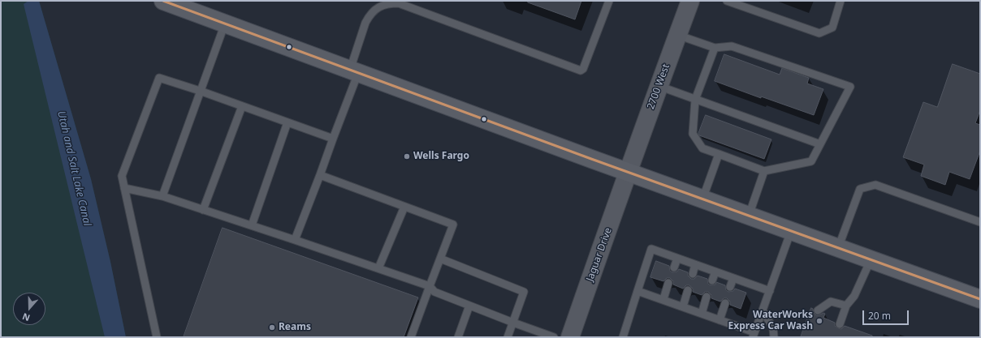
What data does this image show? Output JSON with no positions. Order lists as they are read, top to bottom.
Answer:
{
  "streets": {
    "main road": ["2700 West", "Jaguar Drive"]
  },
  "crossings": [
    ["2700 West", "Jaguar Drive"]
  ],
  "water": ["Utah and Salt Lake Canal"],
  "places": ["Wells Fargo", "WaterWorks Express Car Wash", "Reams"],
  "scale_bar": "20 m",
  "north": "bottom"
}
